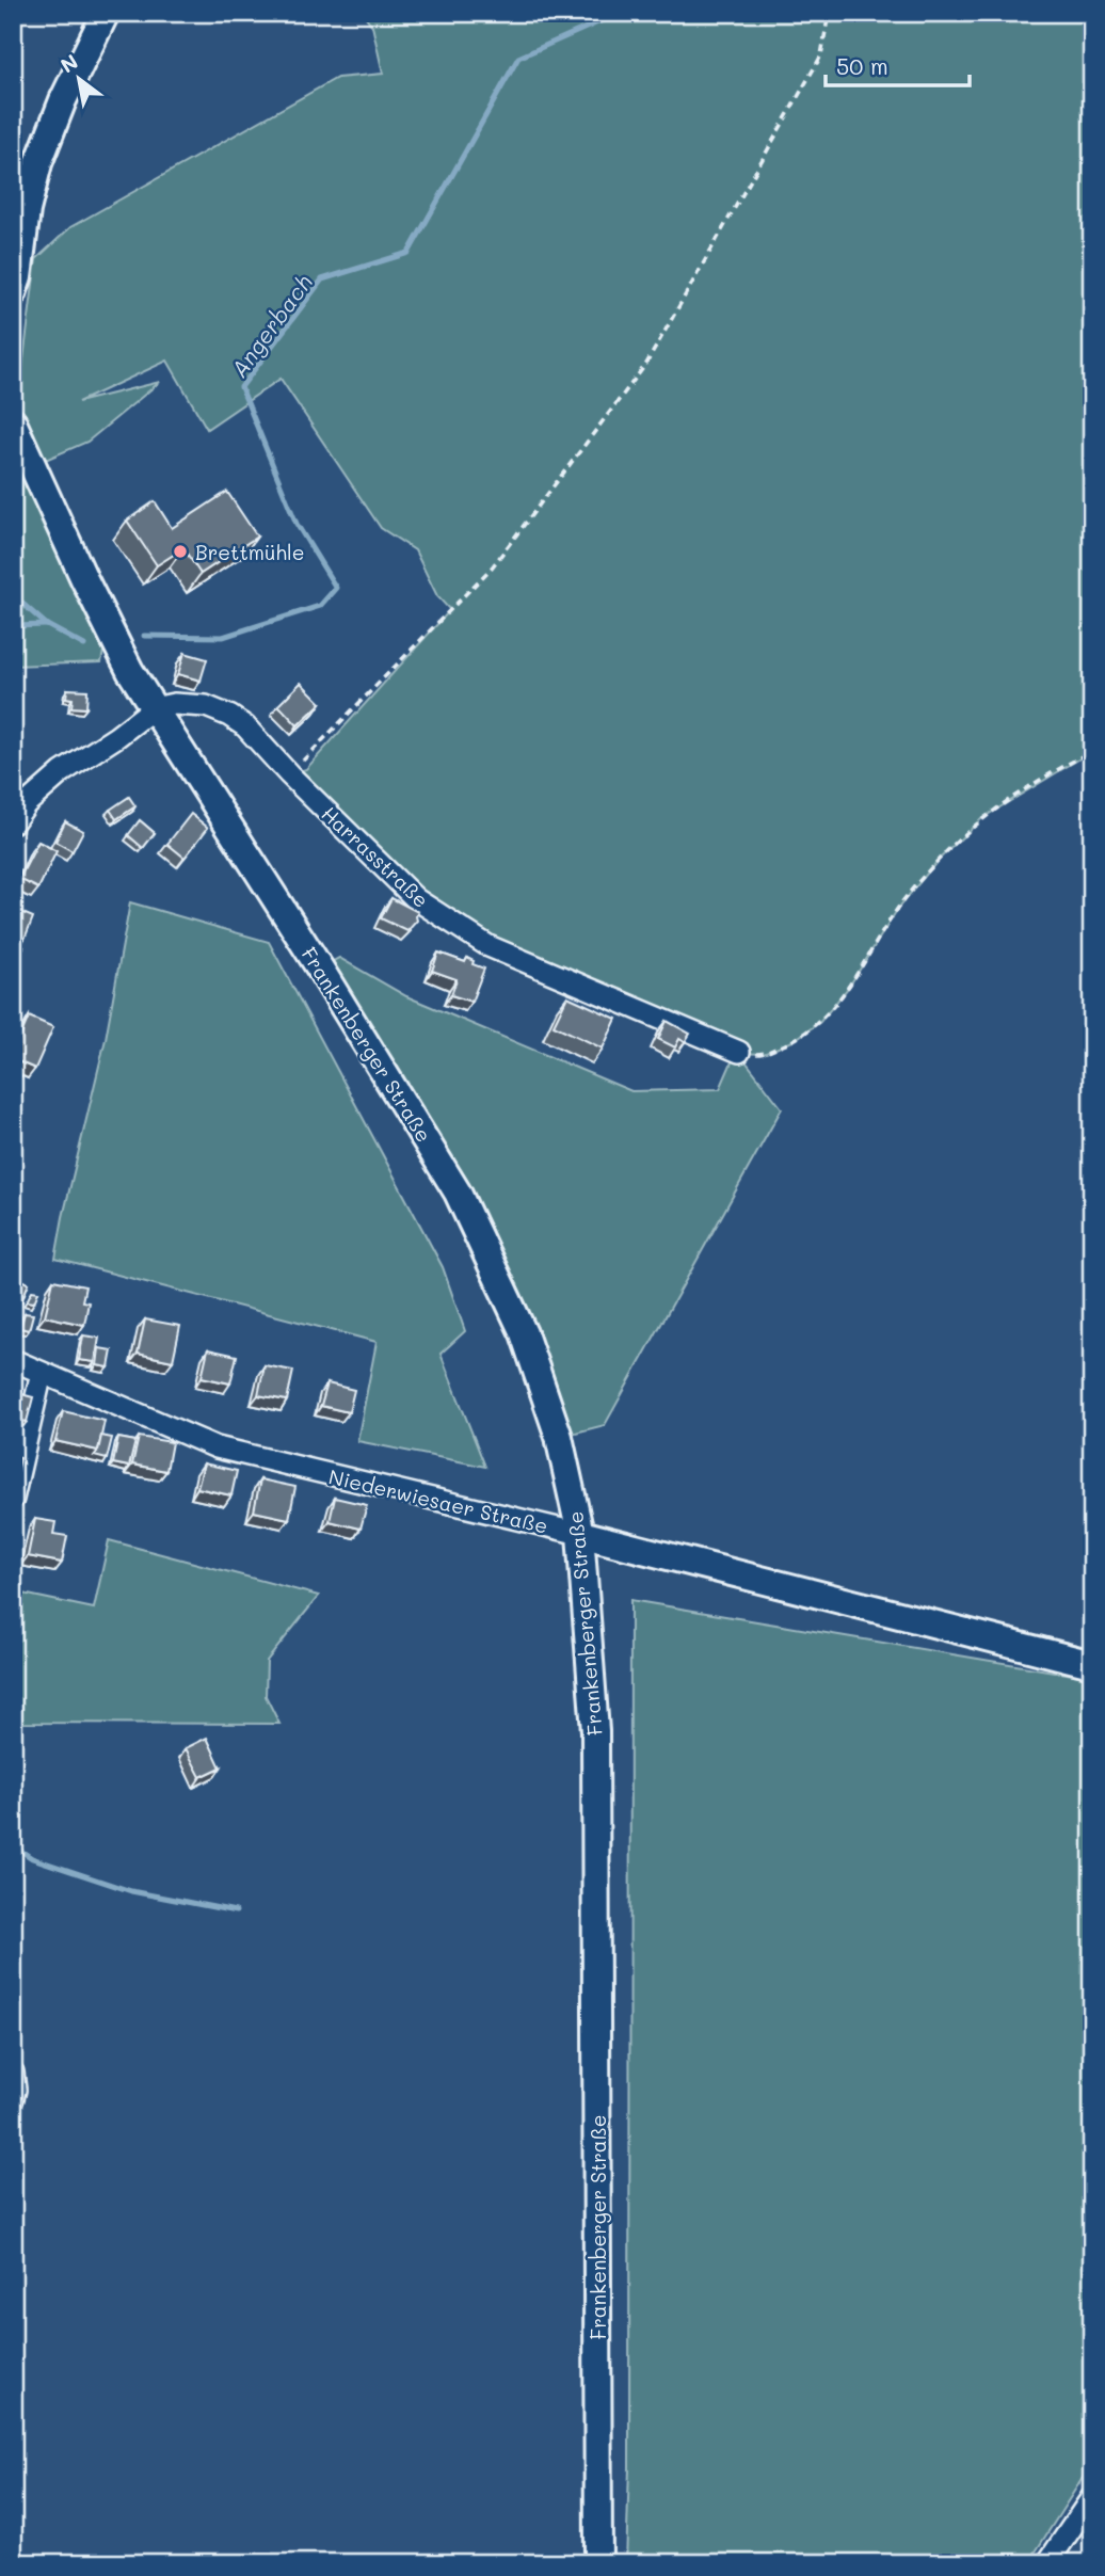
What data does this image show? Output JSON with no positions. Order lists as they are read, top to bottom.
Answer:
{
  "streets": {
    "main road": ["Frankenberger Straße", "Niederwiesaer Straße"],
    "street": ["Harrasstraße"]
  },
  "crossings": [
    ["Harrasstraße", "Frankenberger Straße"],
    ["Frankenberger Straße", "Niederwiesaer Straße"]
  ],
  "water": ["Angerbach"],
  "places": ["Brettmühle"],
  "scale_bar": "50 m",
  "north": "top left"
}
